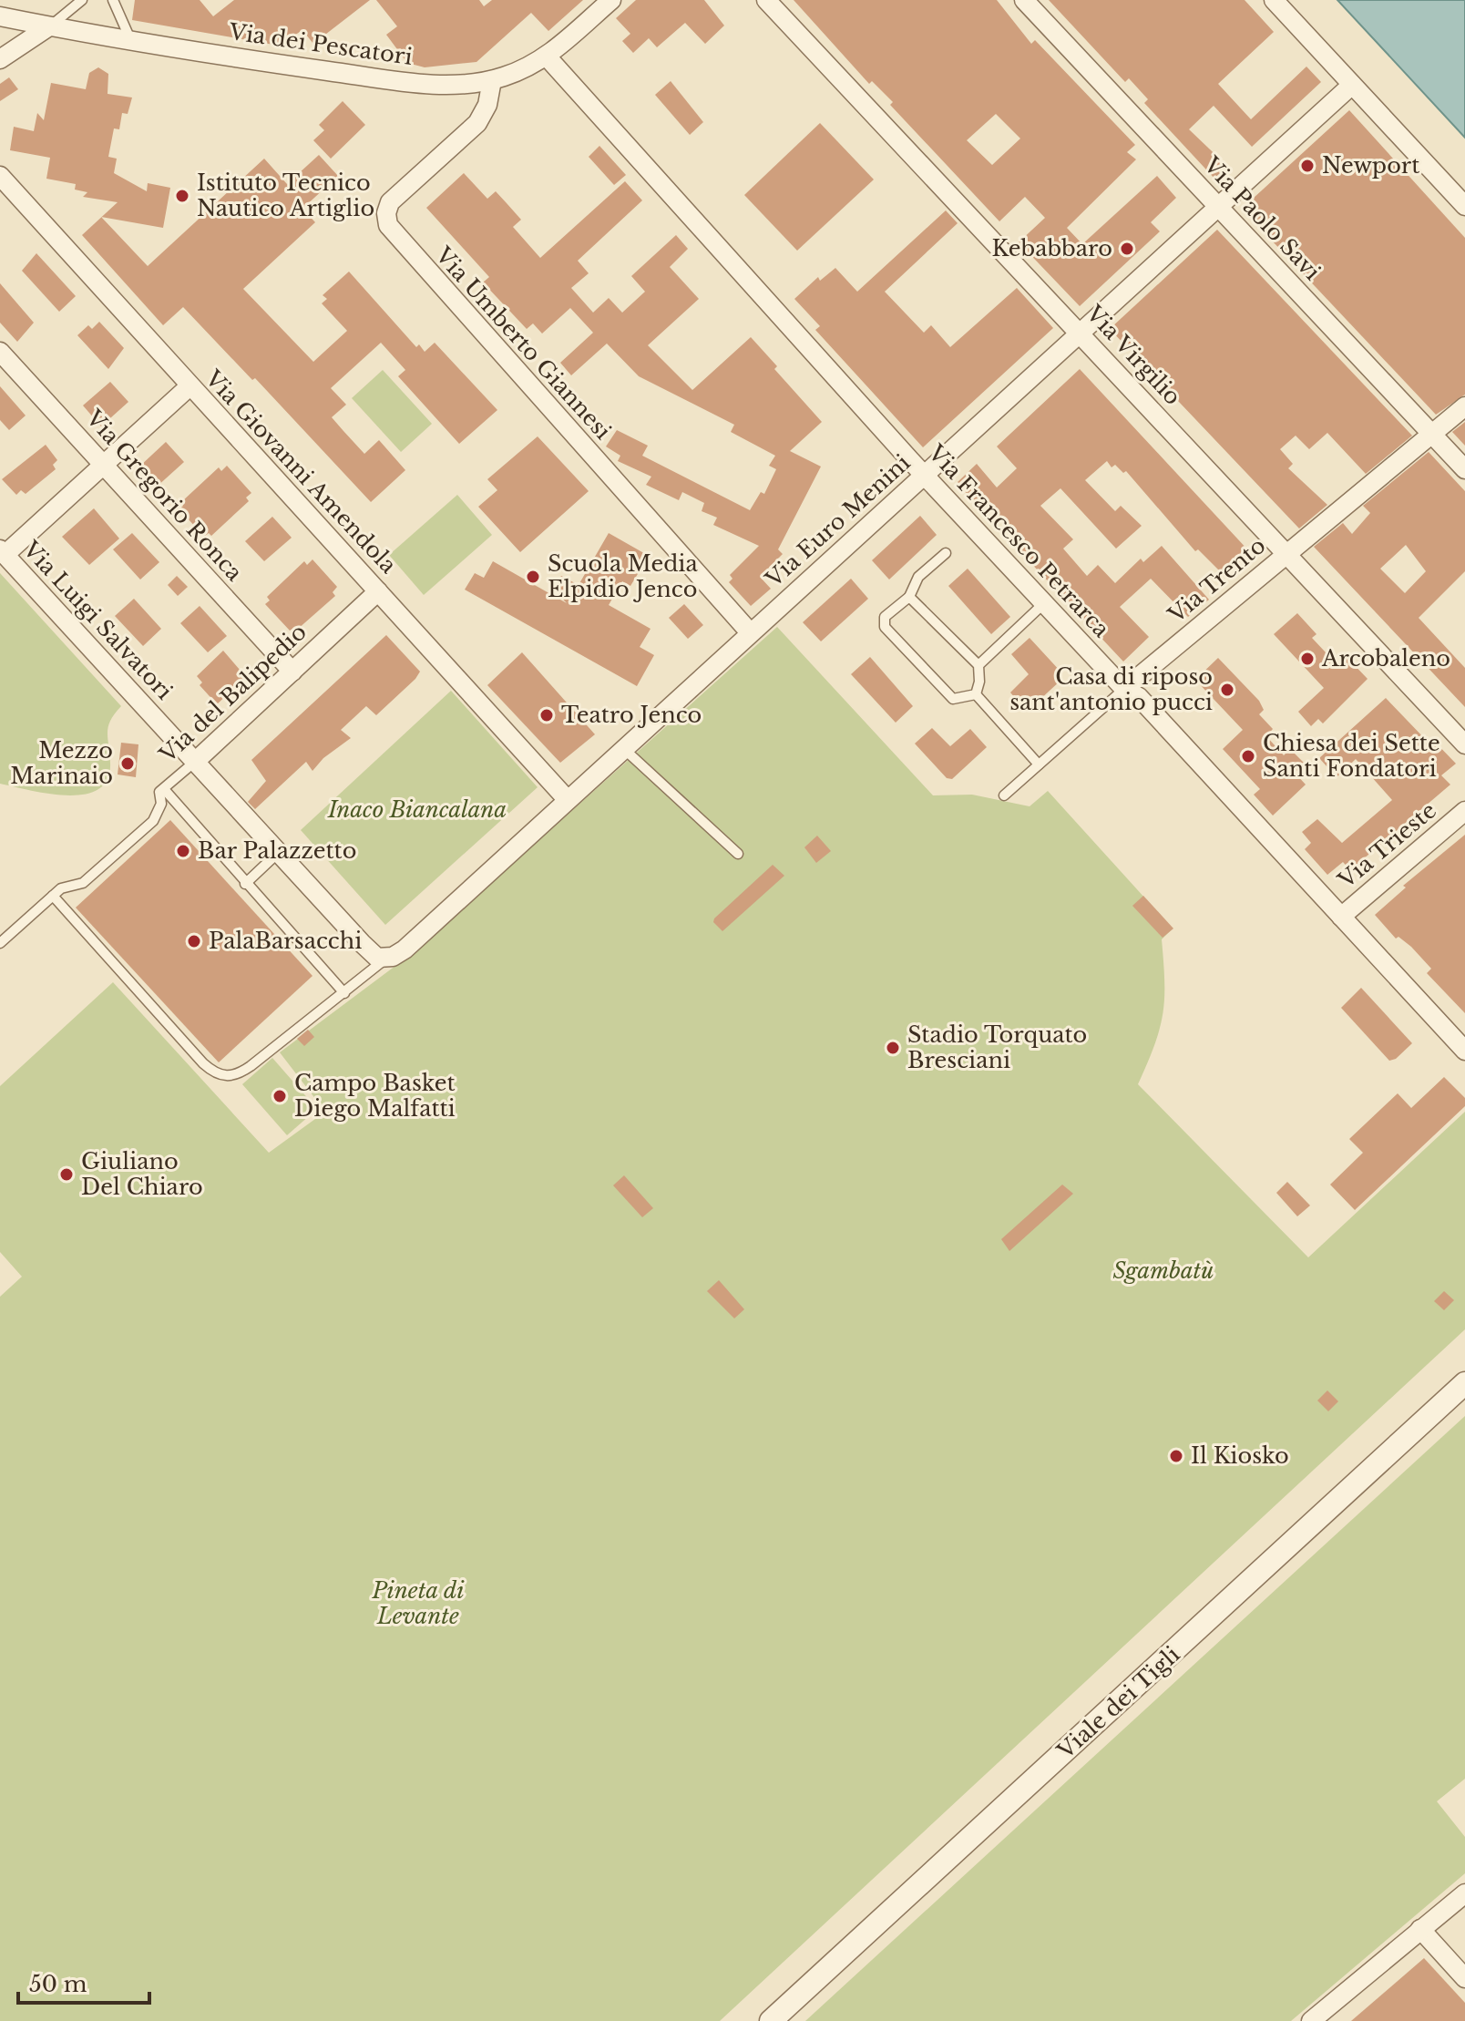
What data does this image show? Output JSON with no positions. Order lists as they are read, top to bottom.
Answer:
{
  "streets": {
    "street": [
      "Via dei Pescatori",
      "Via Paolo Savi",
      "Via Umberto Giannesi",
      "Via Virgilio",
      "Via Giovanni Amendola",
      "Via Gregorio Ronca",
      "Via Euro Menini",
      "Via Francesco Petrarca",
      "Via Trento",
      "Via Luigi Salvatori",
      "Via del Balipedio",
      "Via Trieste",
      "Viale dei Tigli"
    ]
  },
  "crossings": [
    ["Via dei Pescatori", "Via Umberto Giannesi"],
    ["Via dei Pescatori", "Via Francesco Petrarca"],
    ["Via Paolo Savi", "Via Euro Menini"],
    ["Via Paolo Savi", "Via Trento"],
    ["Via Umberto Giannesi", "Via Euro Menini"],
    ["Via Virgilio", "Via Euro Menini"],
    ["Via Virgilio", "Via Trento"],
    ["Via Giovanni Amendola", "Via Euro Menini"],
    ["Via Giovanni Amendola", "Via del Balipedio"],
    ["Via Gregorio Ronca", "Via del Balipedio"],
    ["Via Euro Menini", "Via Francesco Petrarca"],
    ["Via Euro Menini", "Via Luigi Salvatori"],
    ["Via Francesco Petrarca", "Via Trento"],
    ["Via Francesco Petrarca", "Via Trieste"],
    ["Via Luigi Salvatori", "Via del Balipedio"]
  ],
  "parks": ["Inaco Biancalana", "Sgambatù", "Pineta di Levante"],
  "places": [
    "Newport",
    "Istituto Tecnico Nautico Artiglio",
    "Kebabbaro",
    "Scuola Media Elpidio Jenco",
    "Arcobaleno",
    "Casa di riposo sant'antonio pucci",
    "Teatro Jenco",
    "Chiesa dei Sette Santi Fondatori",
    "Mezzo Marinaio",
    "Bar Palazzetto",
    "PalaBarsacchi",
    "Stadio Torquato Bresciani",
    "Campo Basket Diego Malfatti",
    "Giuliano Del Chiaro",
    "Il Kiosko"
  ],
  "scale_bar": "50 m"
}
